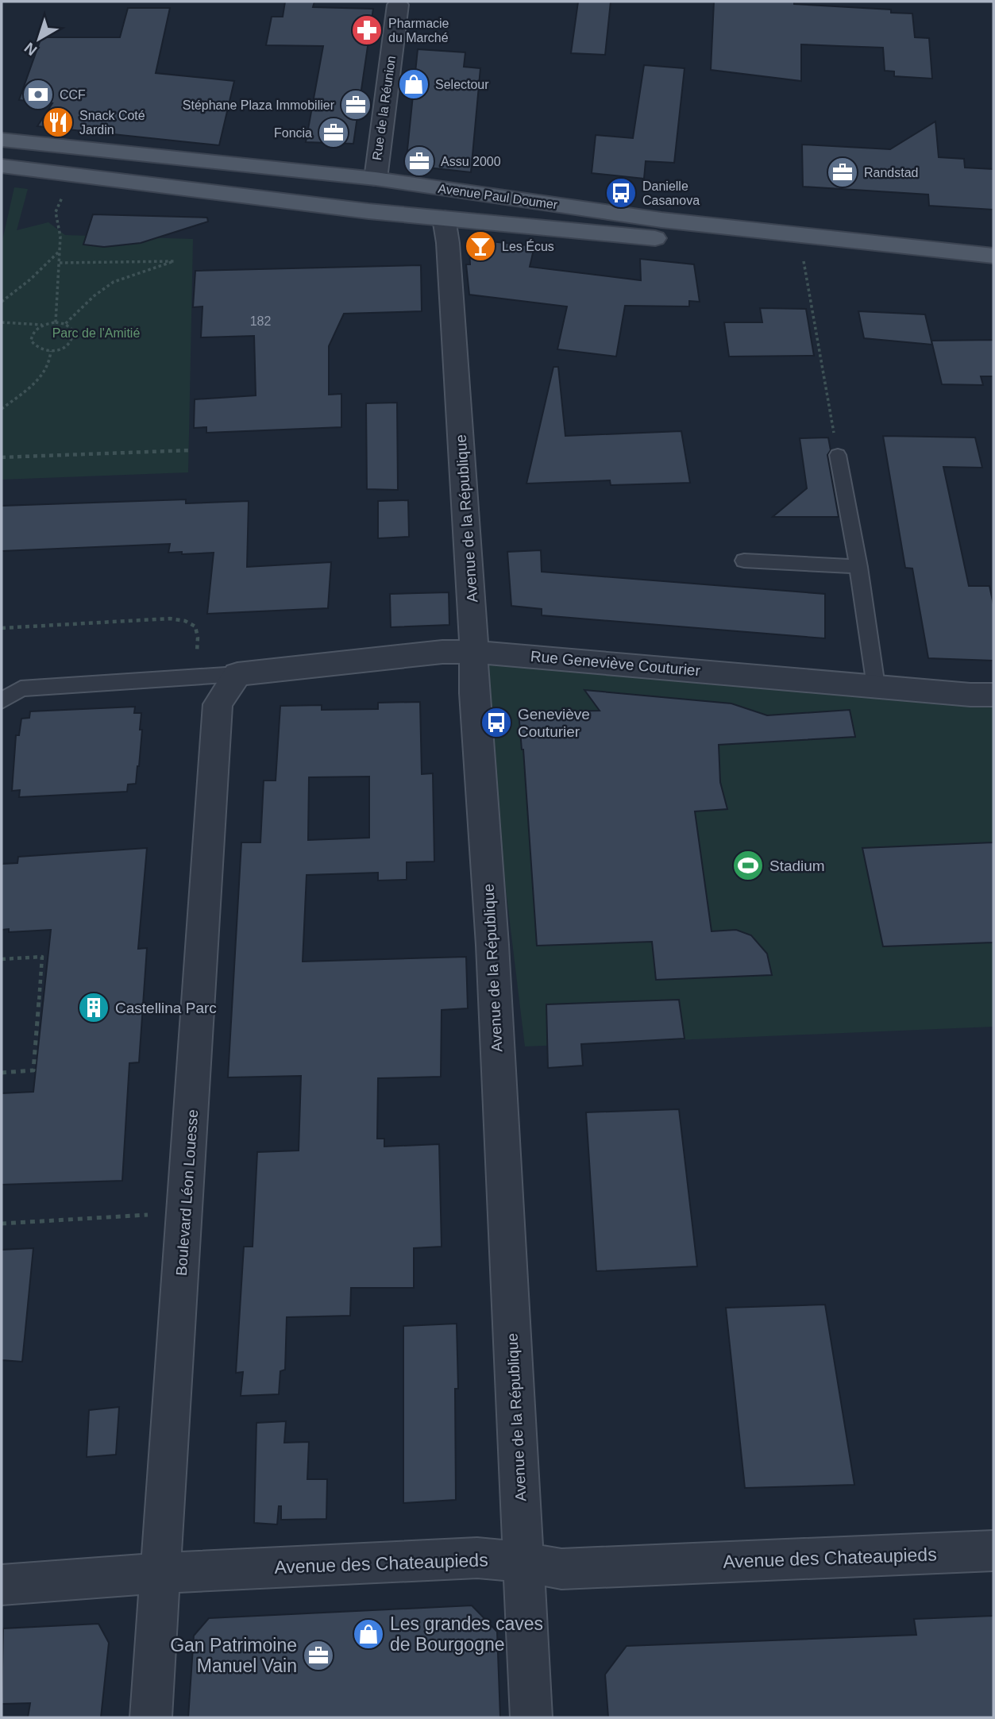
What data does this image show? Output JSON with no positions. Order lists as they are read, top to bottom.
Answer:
{
  "streets": {
    "main road": ["Avenue Paul Doumer"],
    "street": [
      "Rue de la Réunion",
      "Avenue de la République",
      "Rue Geneviève Couturier",
      "Boulevard Léon Louesse",
      "Avenue des Chateaupieds"
    ]
  },
  "crossings": [
    ["Rue de la Réunion", "Avenue Paul Doumer"],
    ["Avenue Paul Doumer", "Avenue de la République"],
    ["Avenue de la République", "Rue Geneviève Couturier"],
    ["Avenue de la République", "Avenue des Chateaupieds"],
    ["Rue Geneviève Couturier", "Boulevard Léon Louesse"],
    ["Boulevard Léon Louesse", "Avenue des Chateaupieds"]
  ],
  "parks": ["Parc de l'Amitié"],
  "places": {
    "pharmacy": ["Pharmacie du Marché"],
    "shop": ["Selectour", "Les grandes caves de Bourgogne"],
    "bank": ["CCF"],
    "office": [
      "Stéphane Plaza Immobilier",
      "Foncia",
      "Assu 2000",
      "Randstad",
      "Gan Patrimoine Manuel Vain"
    ],
    "restaurant": ["Snack Coté Jardin"],
    "bus stop": ["Danielle Casanova", "Geneviève Couturier"],
    "bar": ["Les Écus"],
    "sports": ["Stadium"],
    "building": ["Castellina Parc"]
  },
  "house_numbers": ["182"],
  "north": "bottom left"
}
